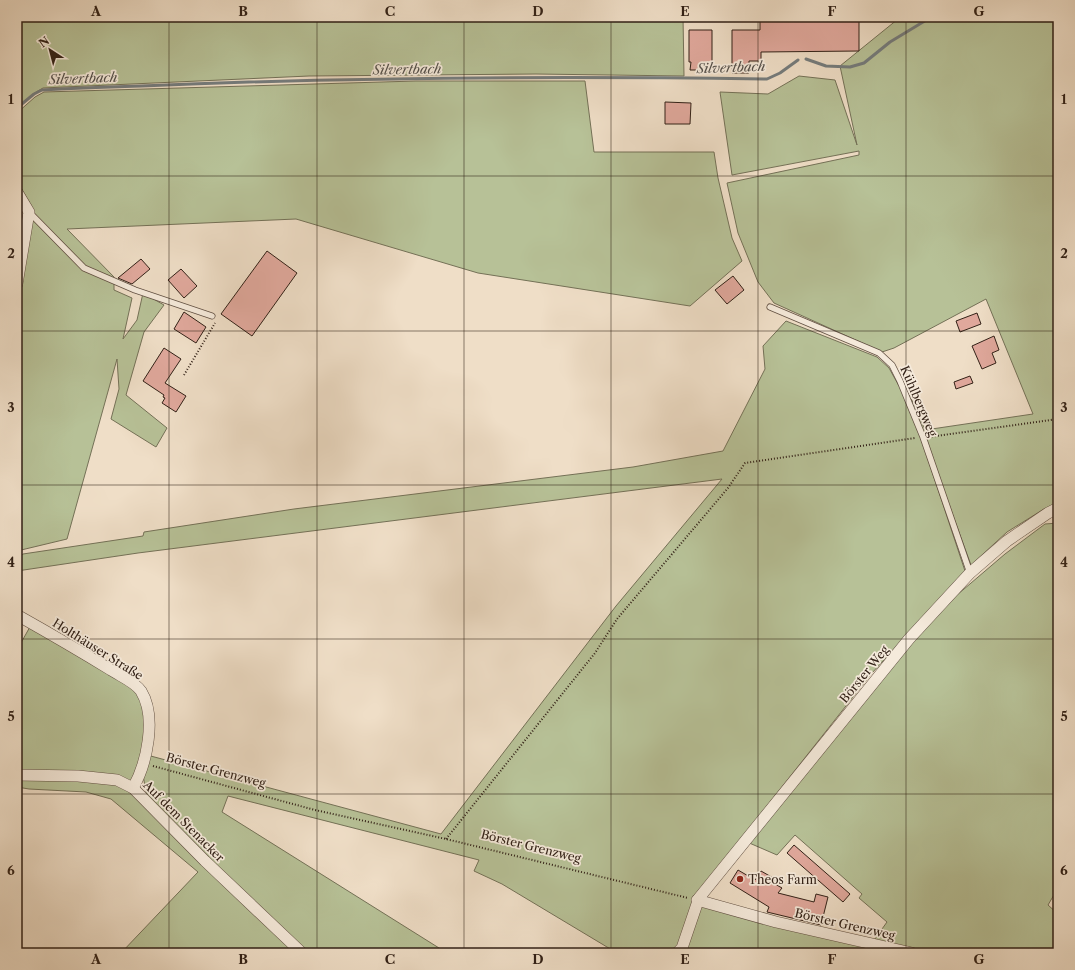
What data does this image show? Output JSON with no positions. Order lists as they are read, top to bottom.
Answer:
{
  "streets": {
    "street": [
      "Holthäuser Straße",
      "Börster Weg",
      "Börster Grenzweg",
      "Auf dem Stenacker"
    ],
    "lane": ["Kühlbergweg"]
  },
  "crossings": [
    ["Kühlbergweg", "Börster Weg"],
    ["Holthäuser Straße", "Börster Grenzweg"],
    ["Holthäuser Straße", "Auf dem Stenacker"],
    ["Börster Weg", "Börster Grenzweg"]
  ],
  "water": ["Silvertbach"],
  "places": ["Theos Farm"],
  "north": "top left",
  "grid": {
    "columns": [
      "A",
      "B",
      "C",
      "D",
      "E",
      "F",
      "G"
    ],
    "rows": [
      "1",
      "2",
      "3",
      "4",
      "5",
      "6"
    ]
  }
}
